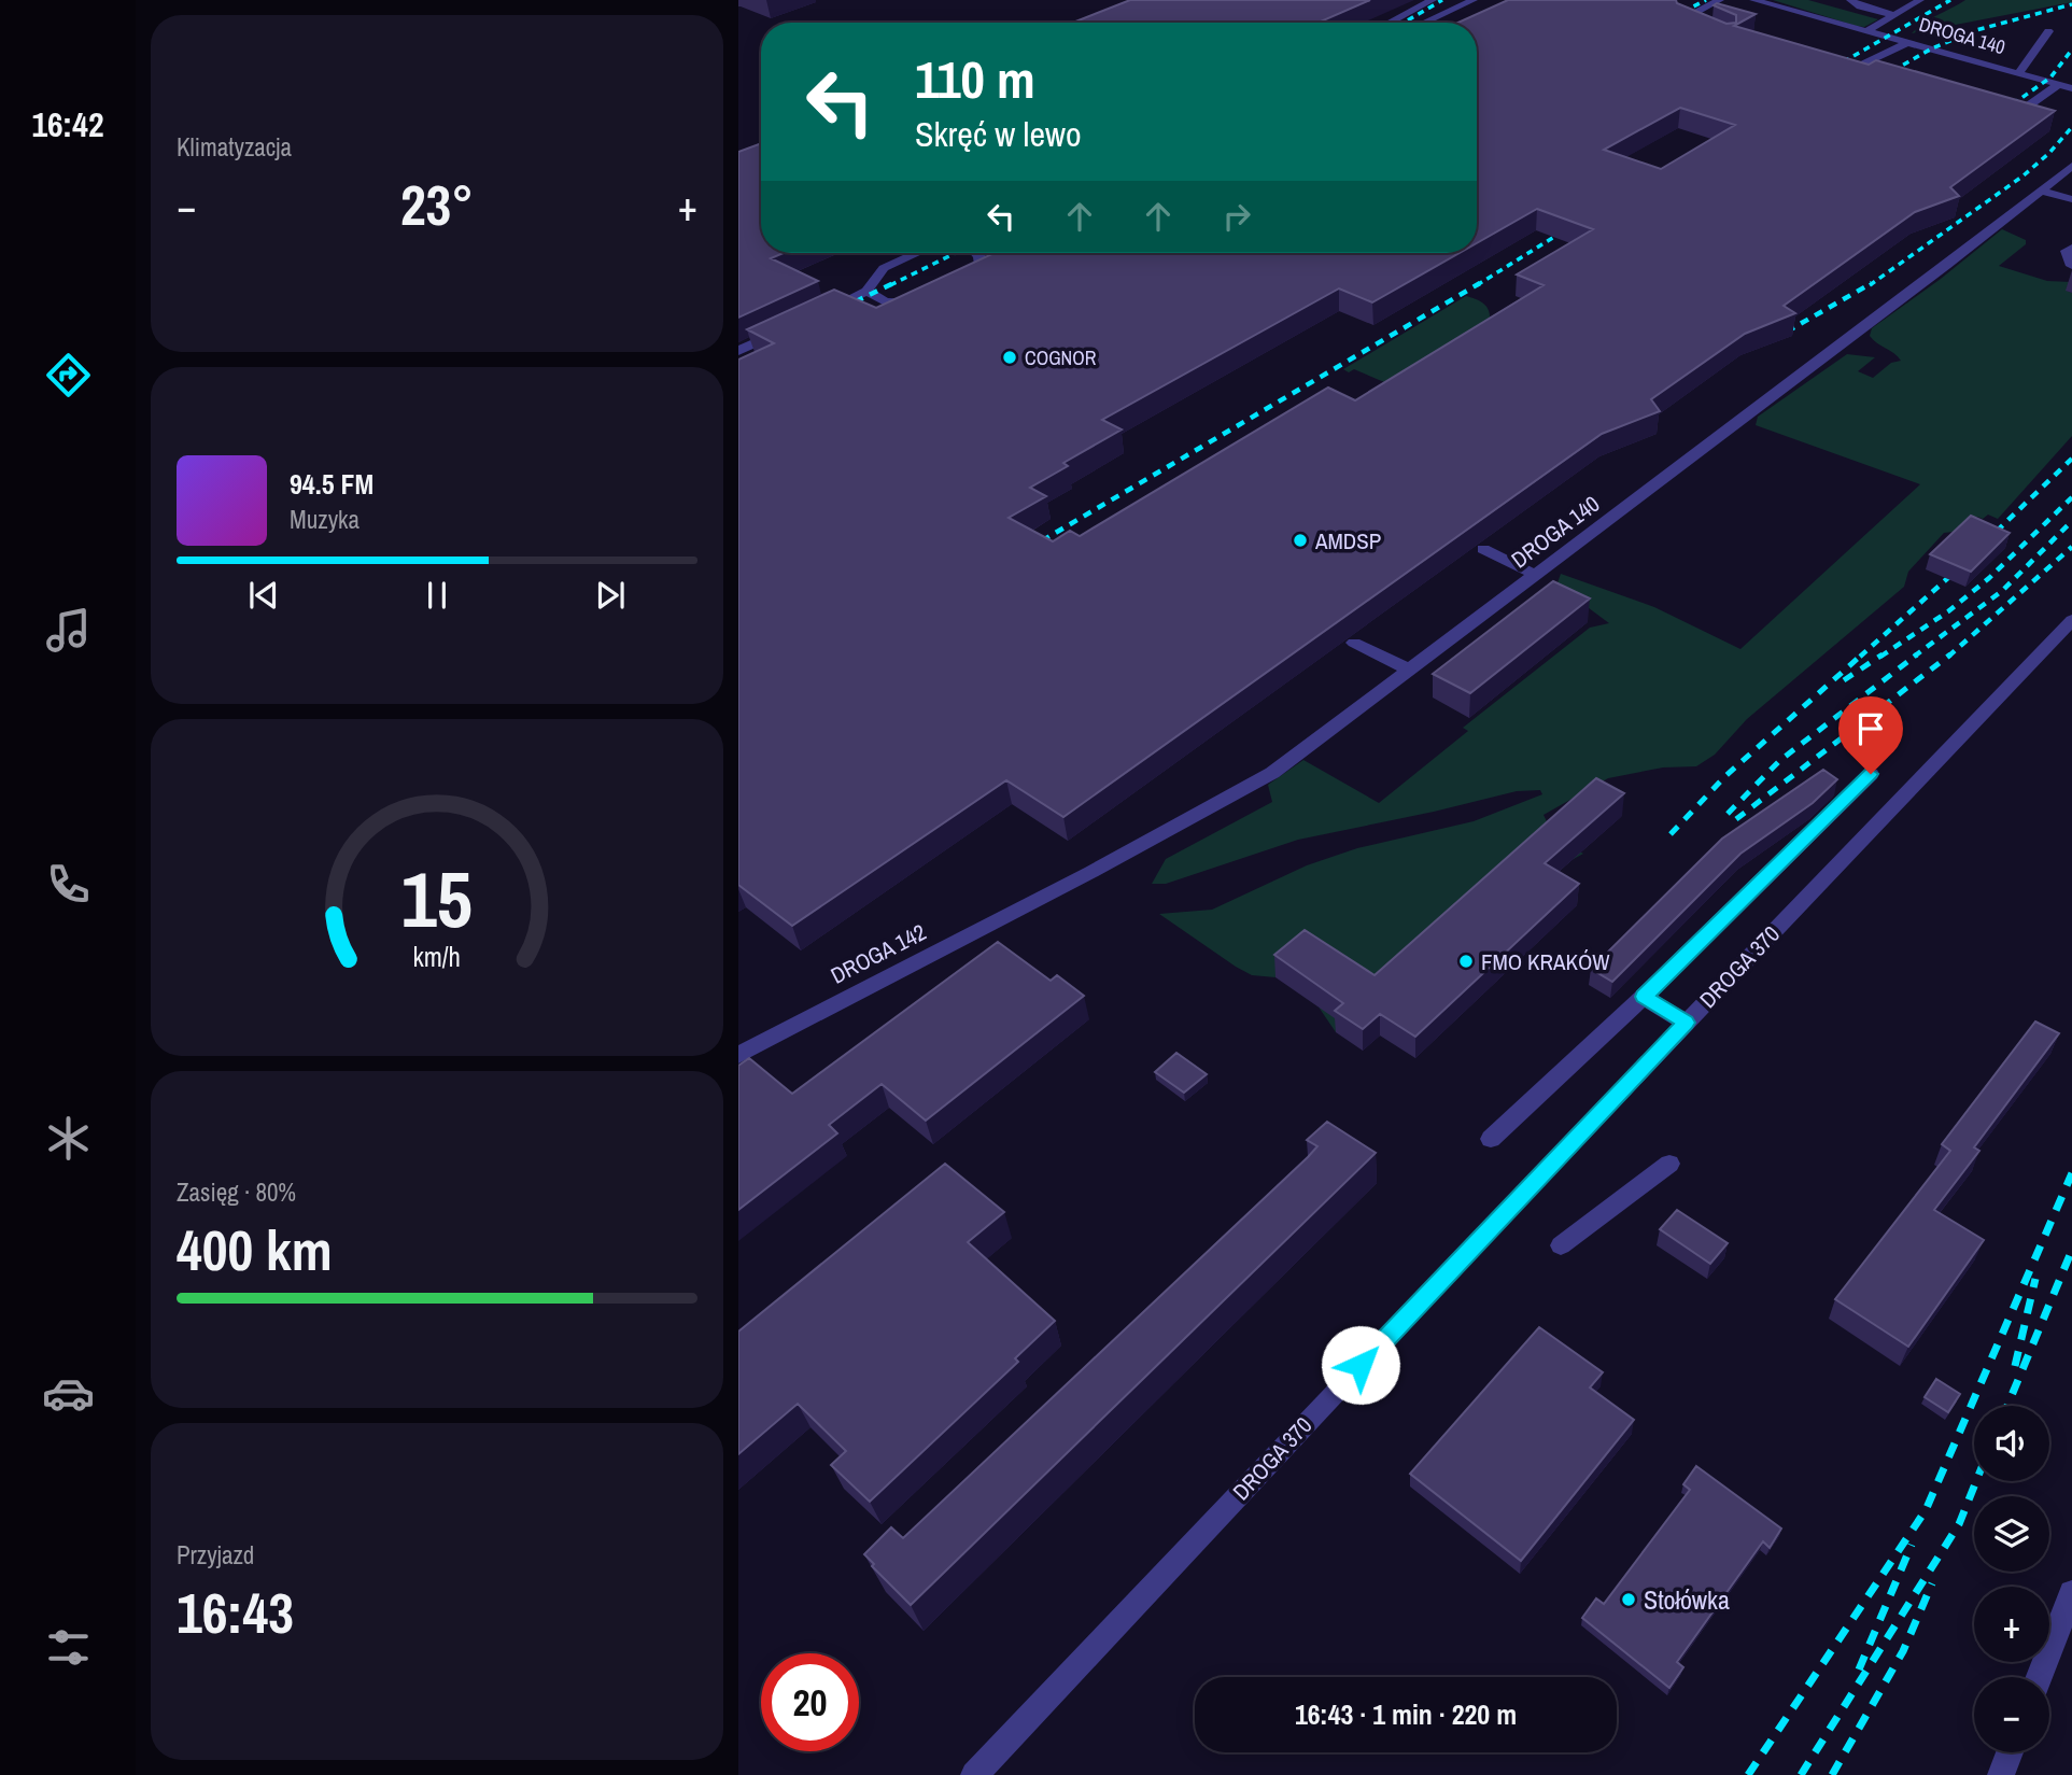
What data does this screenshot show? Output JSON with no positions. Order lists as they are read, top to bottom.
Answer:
{
  "streets": {
    "lane": ["DROGA 140", "DROGA 142", "DROGA 370"]
  },
  "crossings": [
    ["DROGA 140", "DROGA 142"]
  ],
  "places": [
    "COGNOR",
    "AMDSP",
    "FMO KRAKÓW",
    "Stołówka"
  ],
  "page": {
    "tabs": "16:42",
    "tile": [
      "Klimatyzacja",
      ["Zasięg · 80%", "400 km"],
      ["Przyjazd", "16:43"]
    ],
    "turn": ["110 m", "Skręć w lewo"],
    "heat": ["−", "23°", "+"],
    "song": ["94.5 FM", "Muzyka"],
    "map_buttons": ["+", "−"],
    "limit": "20",
    "trip": "16:43 · 1 min · 220 m",
    "gauge": ["15", "km/h"]
  }
}
